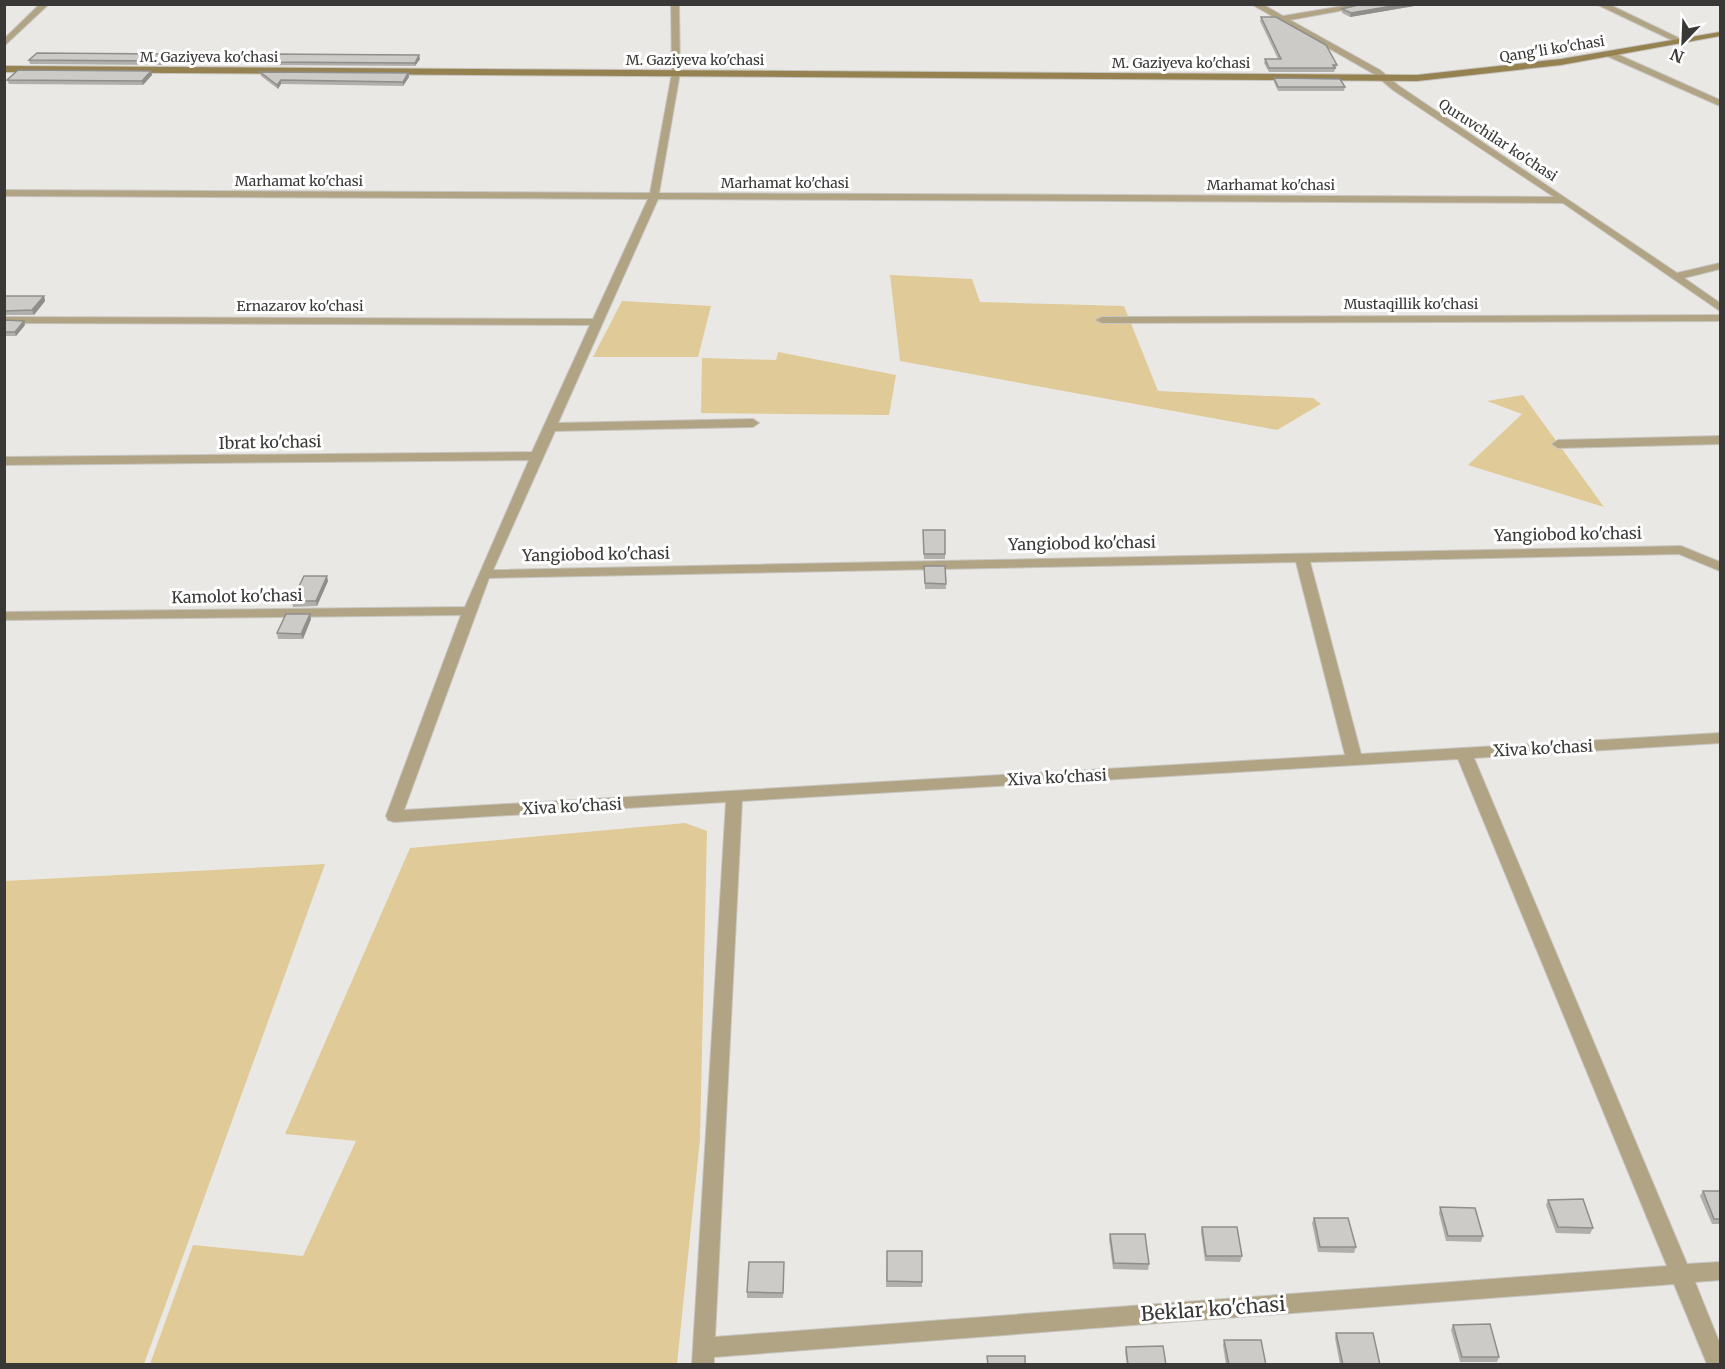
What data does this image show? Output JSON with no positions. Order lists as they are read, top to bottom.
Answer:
{
  "streets": {
    "street": [
      "Qang'li ko'chasi",
      "M. Gaziyeva ko'chasi",
      "Quruvchilar ko'chasi",
      "Marhamat ko'chasi",
      "Mustaqillik ko'chasi",
      "Ernazarov ko'chasi",
      "Ibrat ko'chasi",
      "Yangiobod ko'chasi",
      "Kamolot ko'chasi",
      "Xiva ko'chasi",
      "Beklar ko'chasi"
    ]
  },
  "crossings": [
    ["Qang'li ko'chasi", "M. Gaziyeva ko'chasi"],
    ["Qang'li ko'chasi", "Quruvchilar ko'chasi"],
    ["M. Gaziyeva ko'chasi", "Quruvchilar ko'chasi"],
    ["Quruvchilar ko'chasi", "Marhamat ko'chasi"],
    ["Kamolot ko'chasi", "Xiva ko'chasi"]
  ],
  "north": "bottom left"
}
